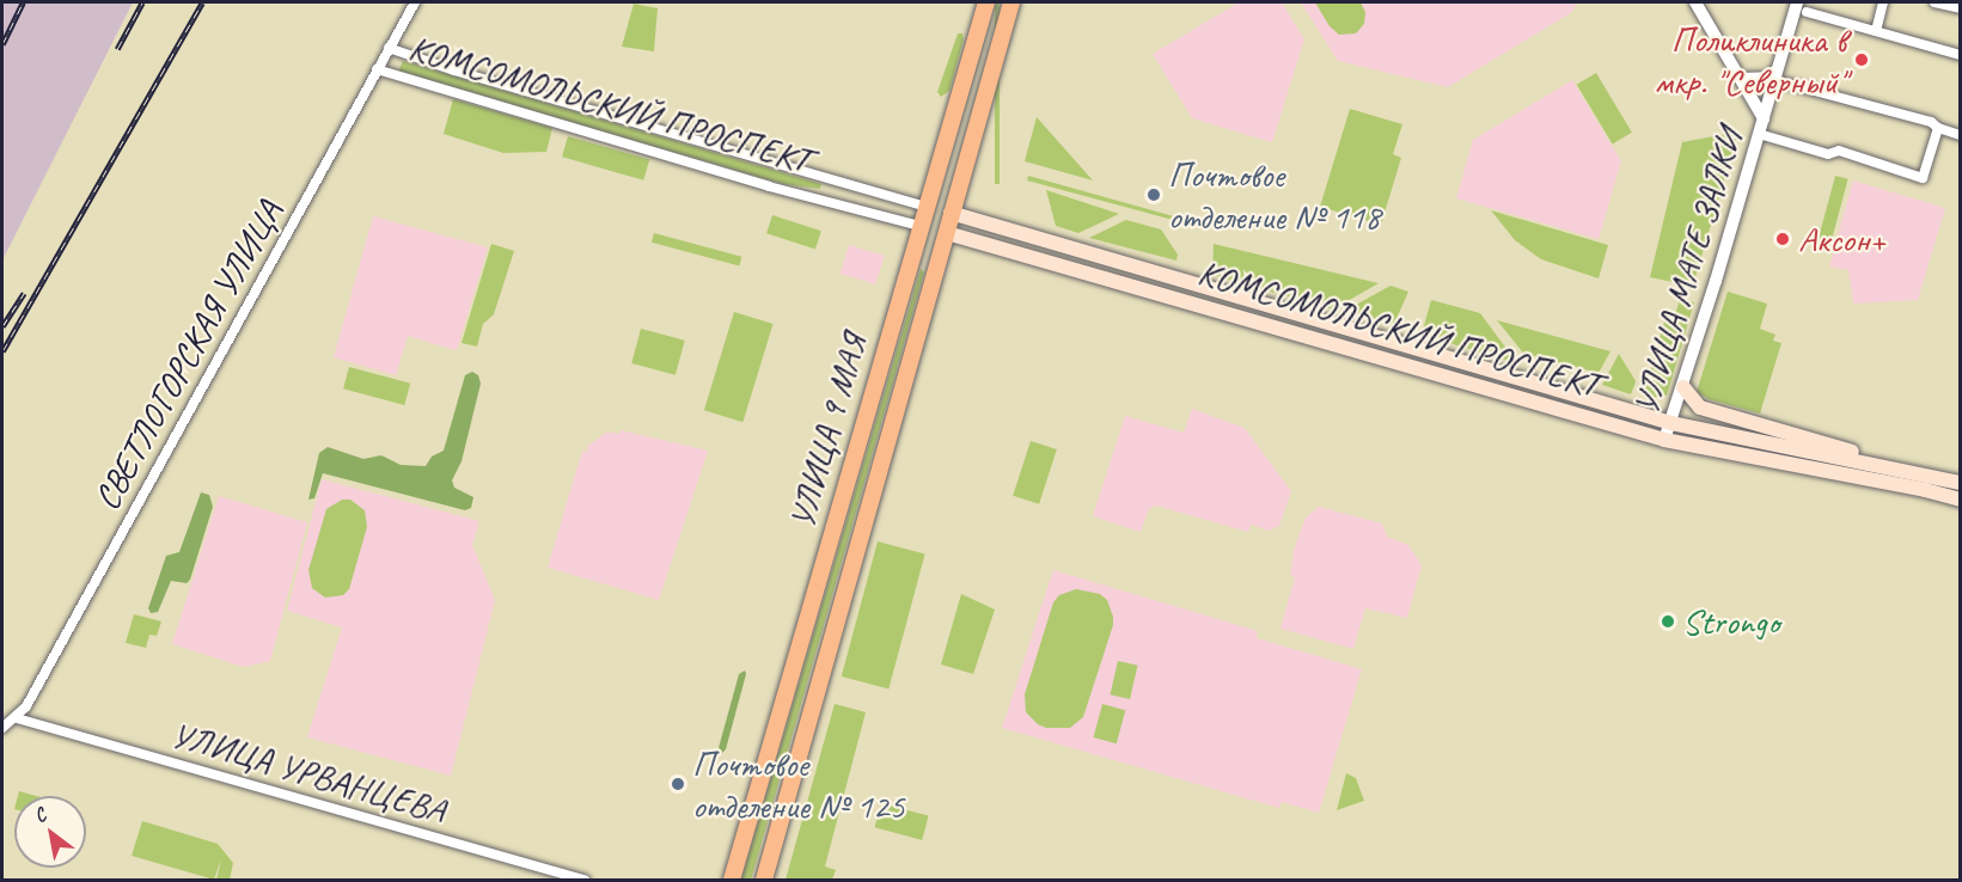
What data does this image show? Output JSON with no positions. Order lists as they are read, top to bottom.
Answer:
{
  "streets": {
    "main road": ["КОМСОМОЛЬСКИЙ ПРОСПЕКТ", "УЛИЦА 9 МАЯ"],
    "street": ["УЛИЦА МАТЕ ЗАЛКИ", "СВЕТЛОГОРСКАЯ УЛИЦА", "УЛИЦА УРВАНЦЕВА"]
  },
  "crossings": [
    ["КОМСОМОЛЬСКИЙ ПРОСПЕКТ", "УЛИЦА МАТЕ ЗАЛКИ"],
    ["КОМСОМОЛЬСКИЙ ПРОСПЕКТ", "СВЕТЛОГОРСКАЯ УЛИЦА"],
    ["КОМСОМОЛЬСКИЙ ПРОСПЕКТ", "УЛИЦА 9 МАЯ"],
    ["СВЕТЛОГОРСКАЯ УЛИЦА", "УЛИЦА УРВАНЦЕВА"]
  ],
  "places": [
    "Поликлиника в мкр. \"Северный\"",
    "Почтовое отделение № 118",
    "Аксон+",
    "Strongo",
    "Почтовое отделение № 125"
  ],
  "north": "top left"
}
